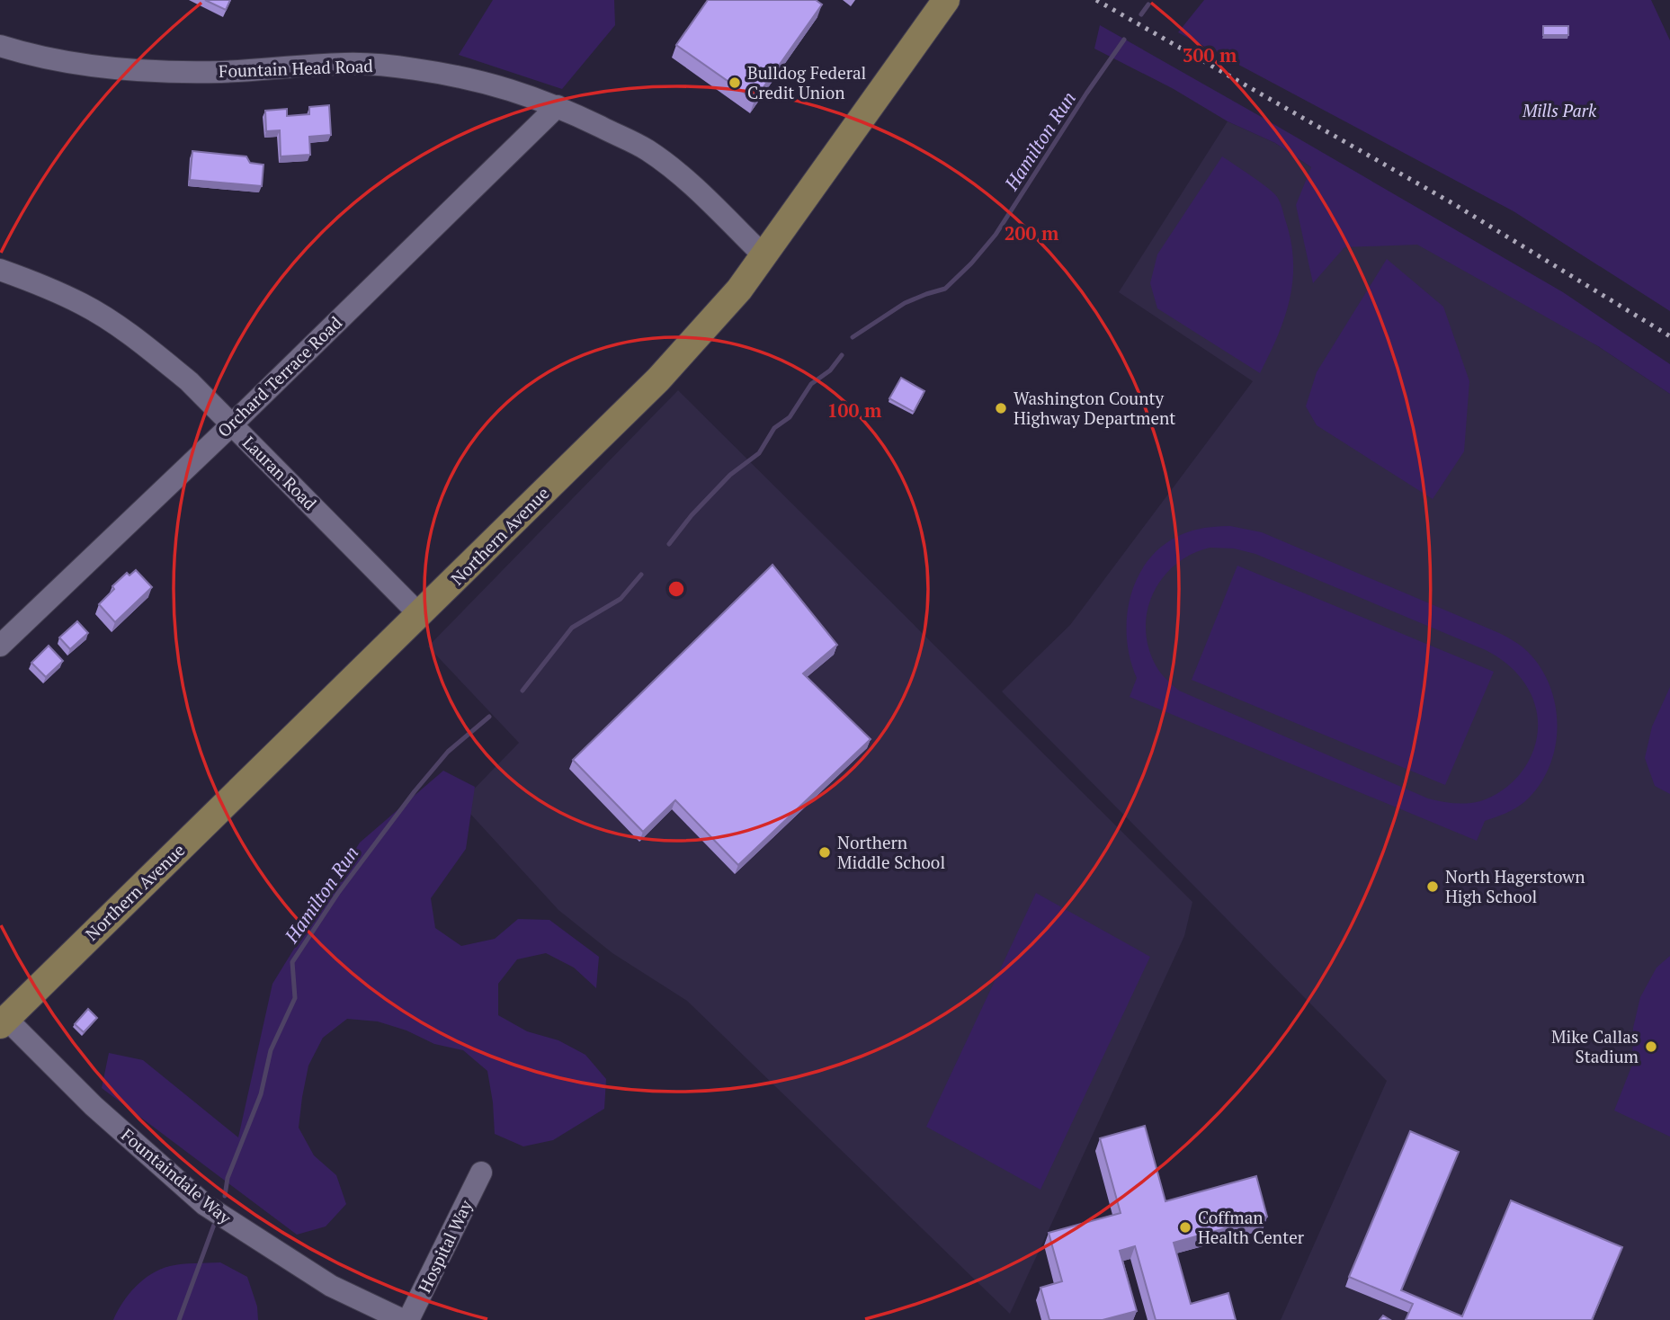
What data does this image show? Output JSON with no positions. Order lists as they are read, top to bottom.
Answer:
{
  "streets": {
    "main road": ["Northern Avenue"],
    "street": [
      "Fountain Head Road",
      "Orchard Terrace Road",
      "Lauran Road",
      "Fountaindale Way",
      "Hospital Way"
    ]
  },
  "crossings": [
    ["Fountain Head Road", "Orchard Terrace Road"],
    ["Fountain Head Road", "Northern Avenue"],
    ["Orchard Terrace Road", "Lauran Road"],
    ["Lauran Road", "Northern Avenue"],
    ["Northern Avenue", "Fountaindale Way"]
  ],
  "water": ["Hamilton Run"],
  "parks": ["Mills Park"],
  "places": [
    "Bulldog Federal Credit Union",
    "Washington County Highway Department",
    "Northern Middle School",
    "North Hagerstown High School",
    "Mike Callas Stadium",
    "Coffman Health Center"
  ],
  "rings": ["300 m", "200 m", "100 m"]
}
